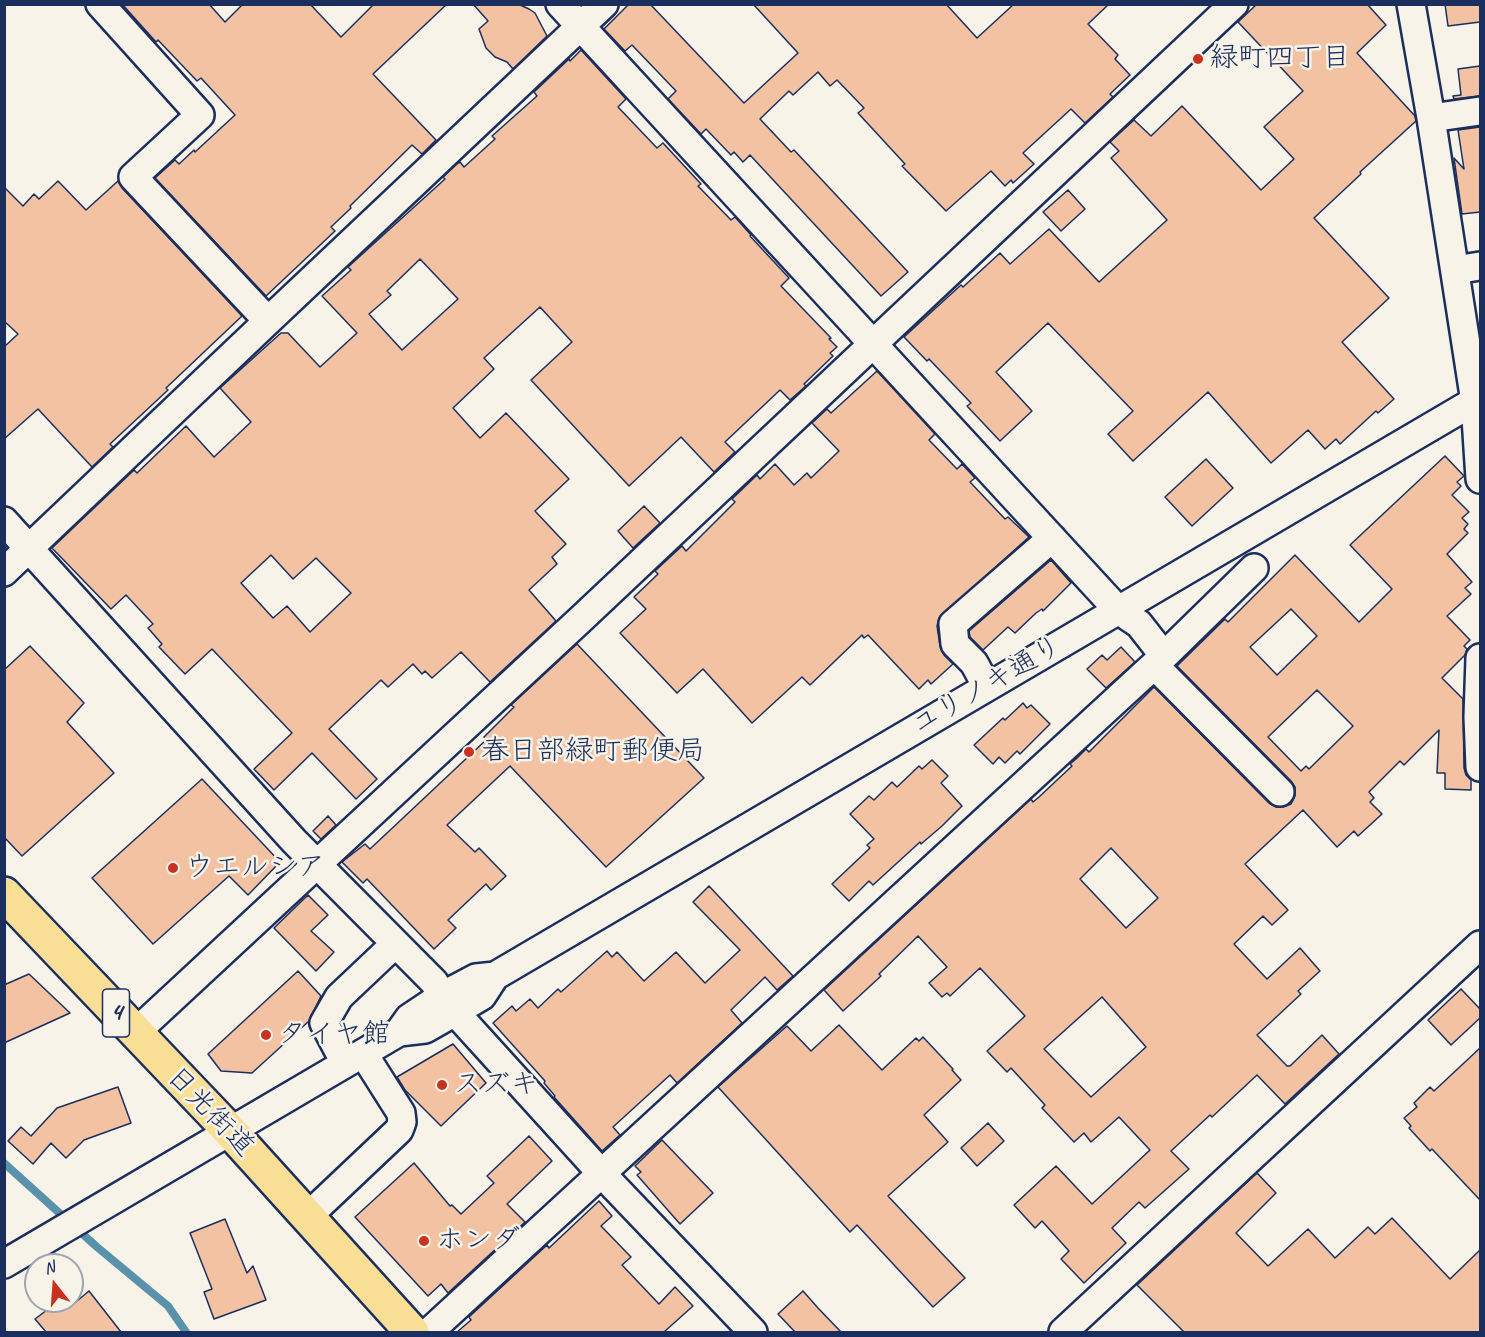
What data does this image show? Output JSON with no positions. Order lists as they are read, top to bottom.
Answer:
{
  "streets": {
    "highway": ["4", "日光街道"],
    "street": ["ユリノキ通り"]
  },
  "crossings": [
    ["ユリノキ通り", "日光街道"]
  ],
  "places": [
    "緑町四丁目",
    "春日部緑町郵便局",
    "ウエルシア",
    "タイヤ館",
    "スズキ",
    "ホンダ"
  ],
  "north": "top"
}
